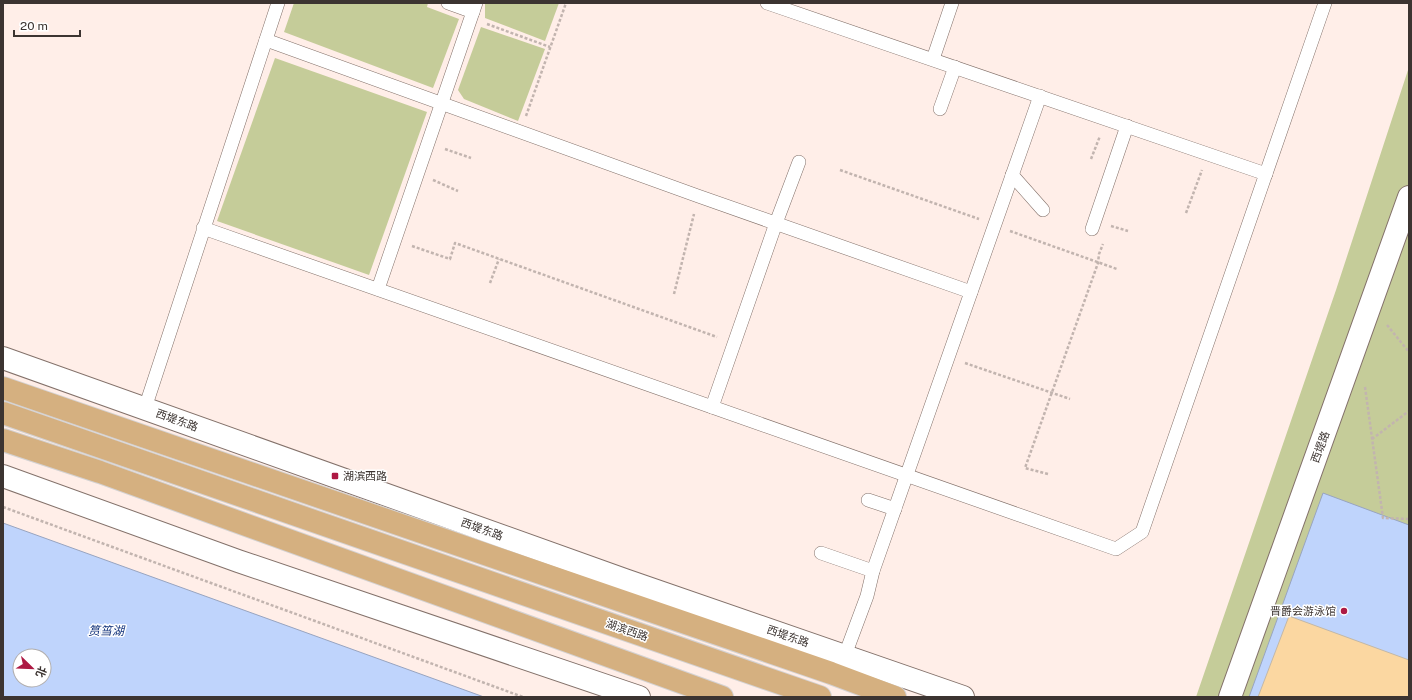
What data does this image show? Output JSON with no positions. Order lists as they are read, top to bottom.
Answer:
{
  "streets": {
    "main road": ["西堤东路", "西堤路", "湖滨西路"]
  },
  "water": ["筼筜湖"],
  "places": {
    "transit": ["湖滨西路"],
    "other": ["晋爵会游泳馆"]
  },
  "scale_bar": "20 m",
  "north": "bottom right"
}
